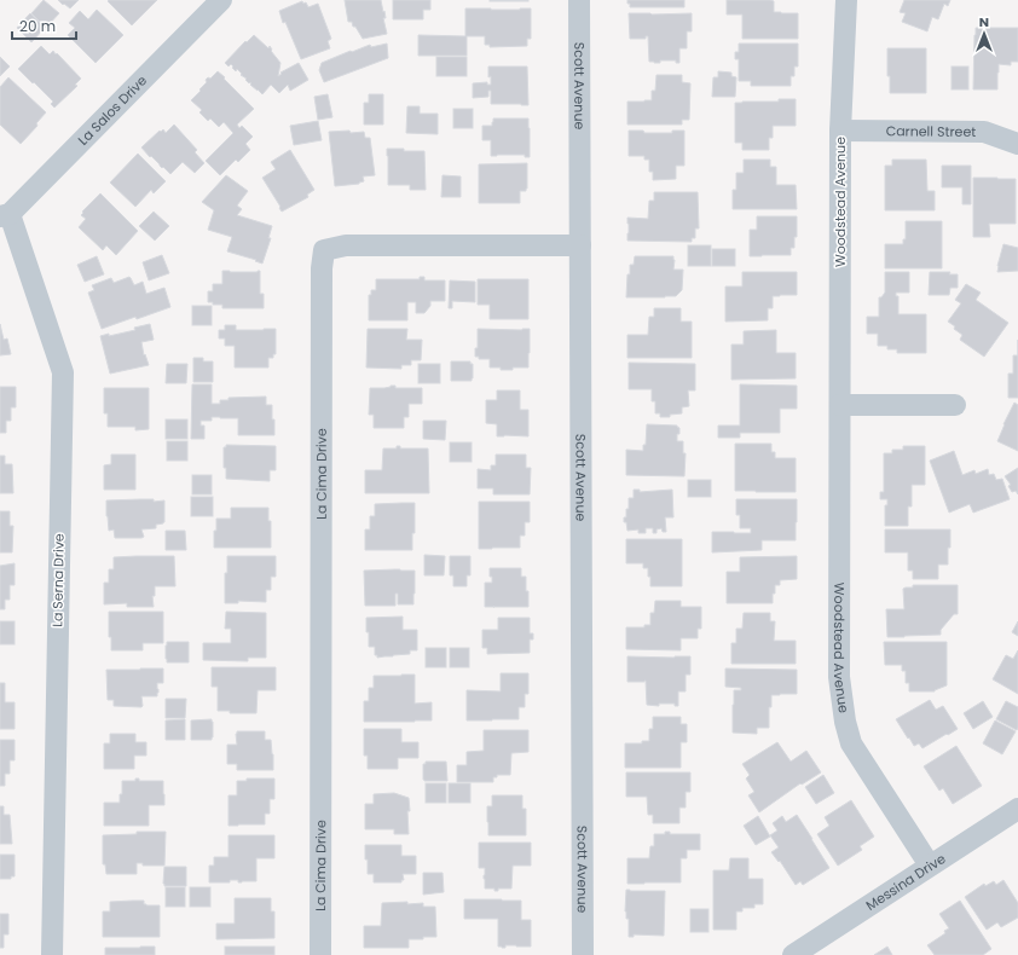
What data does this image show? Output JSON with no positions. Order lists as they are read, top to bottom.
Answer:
{
  "streets": {
    "street": [
      "Scott Avenue",
      "La Salos Drive",
      "Carnell Street",
      "Woodstead Avenue",
      "La Cima Drive",
      "La Serna Drive",
      "Messina Drive"
    ]
  },
  "crossings": [
    ["Scott Avenue", "La Cima Drive"],
    ["La Salos Drive", "La Serna Drive"],
    ["Carnell Street", "Woodstead Avenue"],
    ["Woodstead Avenue", "Messina Drive"]
  ],
  "scale_bar": "20 m",
  "north": "top"
}
